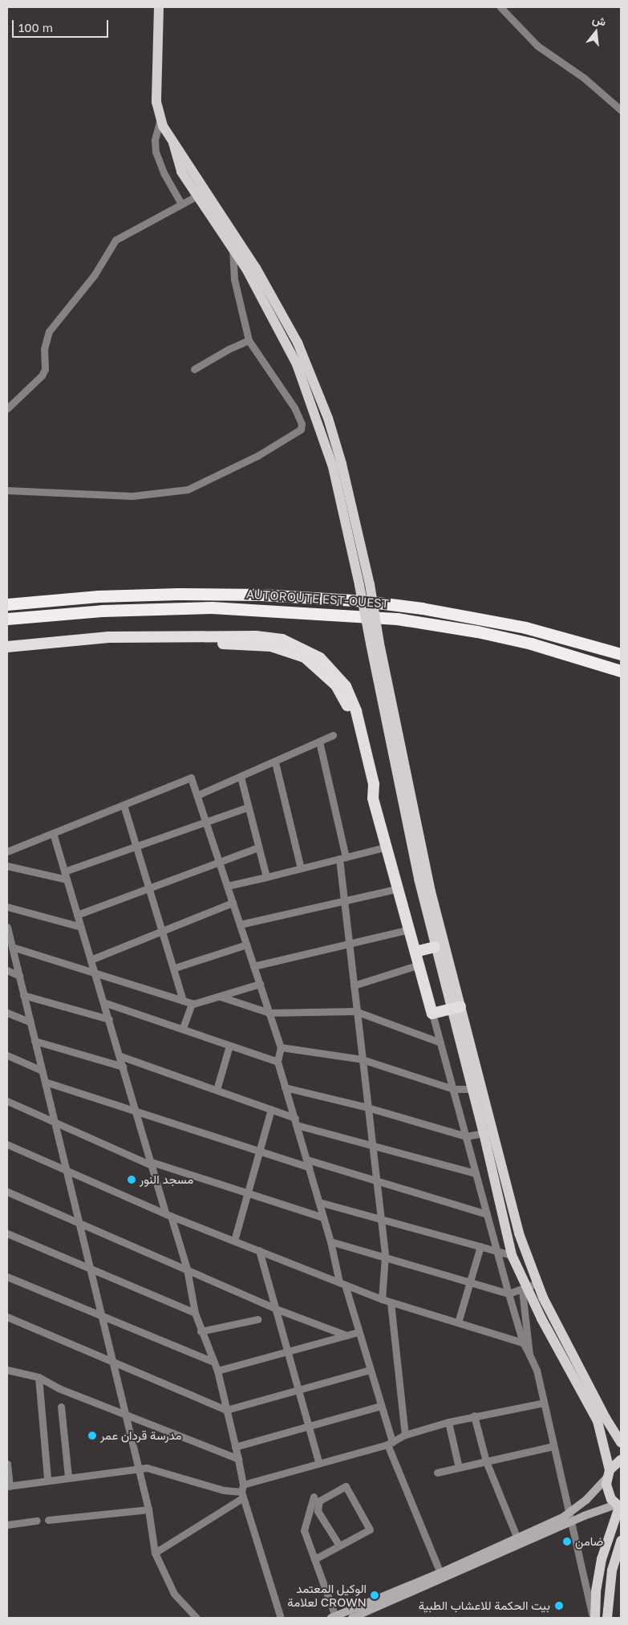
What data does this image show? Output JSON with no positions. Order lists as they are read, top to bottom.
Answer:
{
  "streets": {
    "highway": ["AUTOROUTE EST-OUEST"]
  },
  "places": [
    "مسجد النور",
    "مدرسة قردان عمر",
    "ضامن",
    "الوكيل المعتمد لعلامة CROWN",
    "بيت الحكمة للاعشاب الطبية"
  ],
  "scale_bar": "100 m",
  "north": "top"
}
